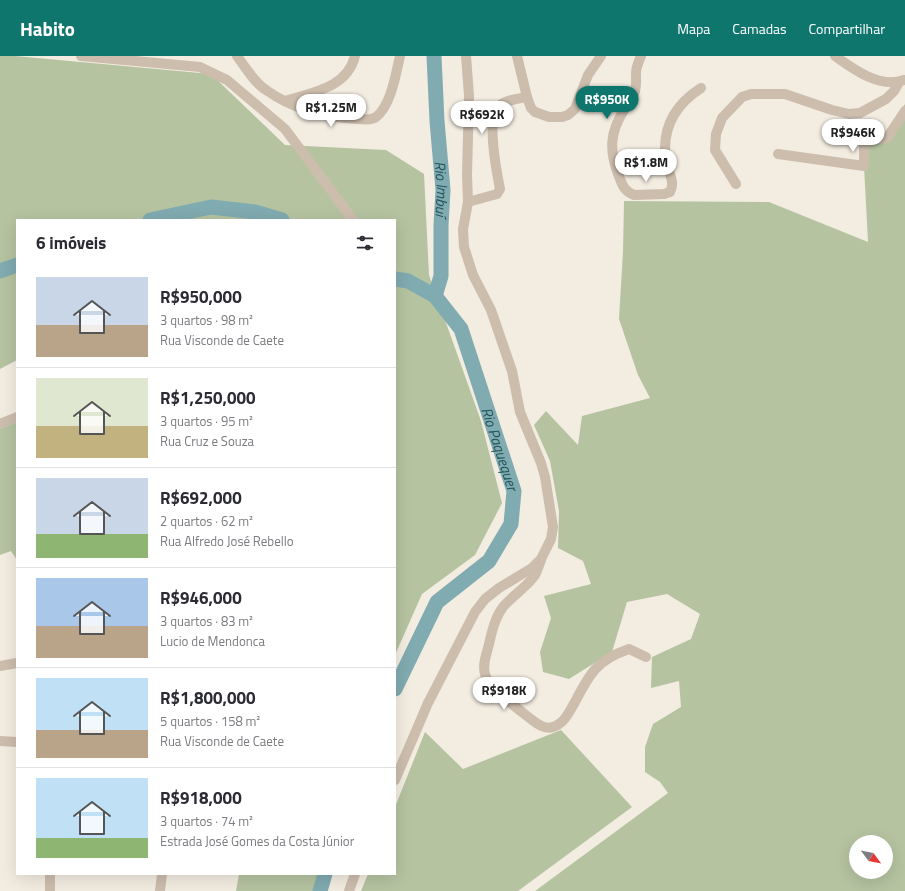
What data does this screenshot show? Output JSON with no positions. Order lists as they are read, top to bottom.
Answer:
{
  "water": ["Rio Imbuí", "Rio Paquequer"],
  "north": "bottom right",
  "page": {
    "header": "Habito",
    "nav": ["Mapa", "Camadas", "Compartilhar"],
    "price": [
      "R$950K",
      "R$1.25M",
      "R$692K",
      "R$946K",
      "R$1.8M",
      "R$918K"
    ],
    "heading": "6 imóveis",
    "list": [
      {
        "name": "R$950,000",
        "note": "3 quartos · 98 m² · Rua Visconde de Caete"
      },
      {
        "name": "R$1,250,000",
        "note": "3 quartos · 95 m² · Rua Cruz e Souza"
      },
      {
        "name": "R$692,000",
        "note": "2 quartos · 62 m² · Rua Alfredo José Rebello"
      },
      {
        "name": "R$946,000",
        "note": "3 quartos · 83 m² · Lucio de Mendonca"
      },
      {
        "name": "R$1,800,000",
        "note": "5 quartos · 158 m² · Rua Visconde de Caete"
      },
      {
        "name": "R$918,000",
        "note": "3 quartos · 74 m² · Estrada José Gomes da Costa Júnior"
      }
    ]
  }
}
